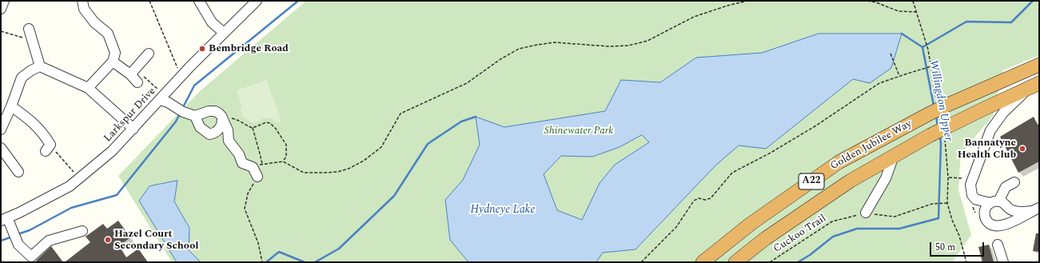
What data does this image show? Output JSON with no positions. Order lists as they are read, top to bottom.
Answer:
{
  "streets": {
    "highway": ["Golden Jubilee Way", "A22"],
    "street": ["Larkspur Drive"],
    "path": ["Cuckoo Trail"]
  },
  "water": ["Willingdon Upper", "Hydneye Lake"],
  "parks": ["Shinewater Park"],
  "places": ["Bembridge Road", "Bannatyne Health Club", "Hazel Court Secondary School"],
  "scale_bar": "50 m"
}
